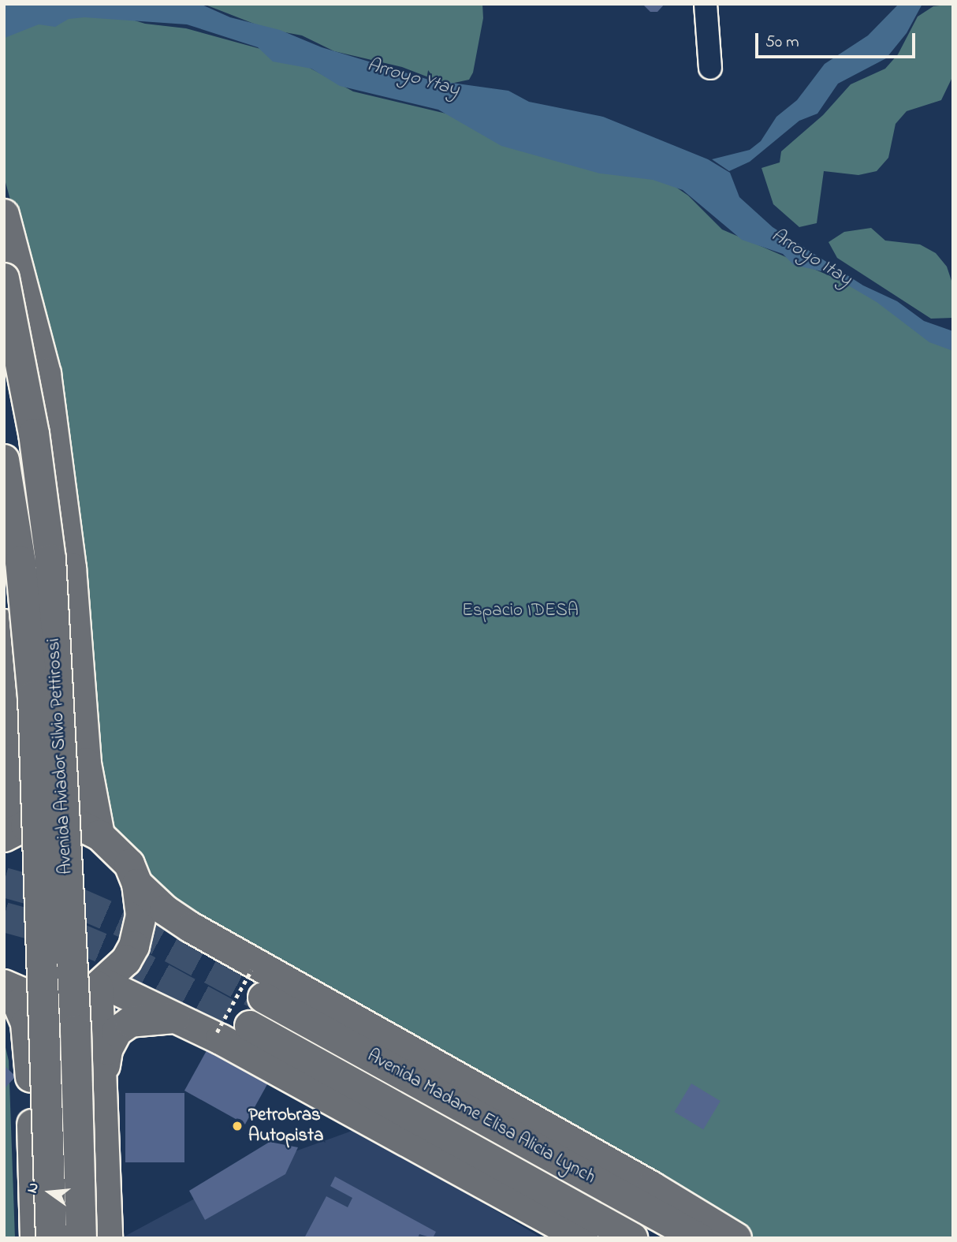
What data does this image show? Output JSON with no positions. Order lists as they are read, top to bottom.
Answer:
{
  "streets": {
    "highway": ["Avenida Aviador Silvio Pettirossi", "Avenida Madame Elisa Alicia Lynch"]
  },
  "water": ["Arroyo Ytay", "Arroyo Itay"],
  "parks": ["Espacio IDESA"],
  "places": ["Petrobras Autopista"],
  "scale_bar": "50 m",
  "north": "left"
}
